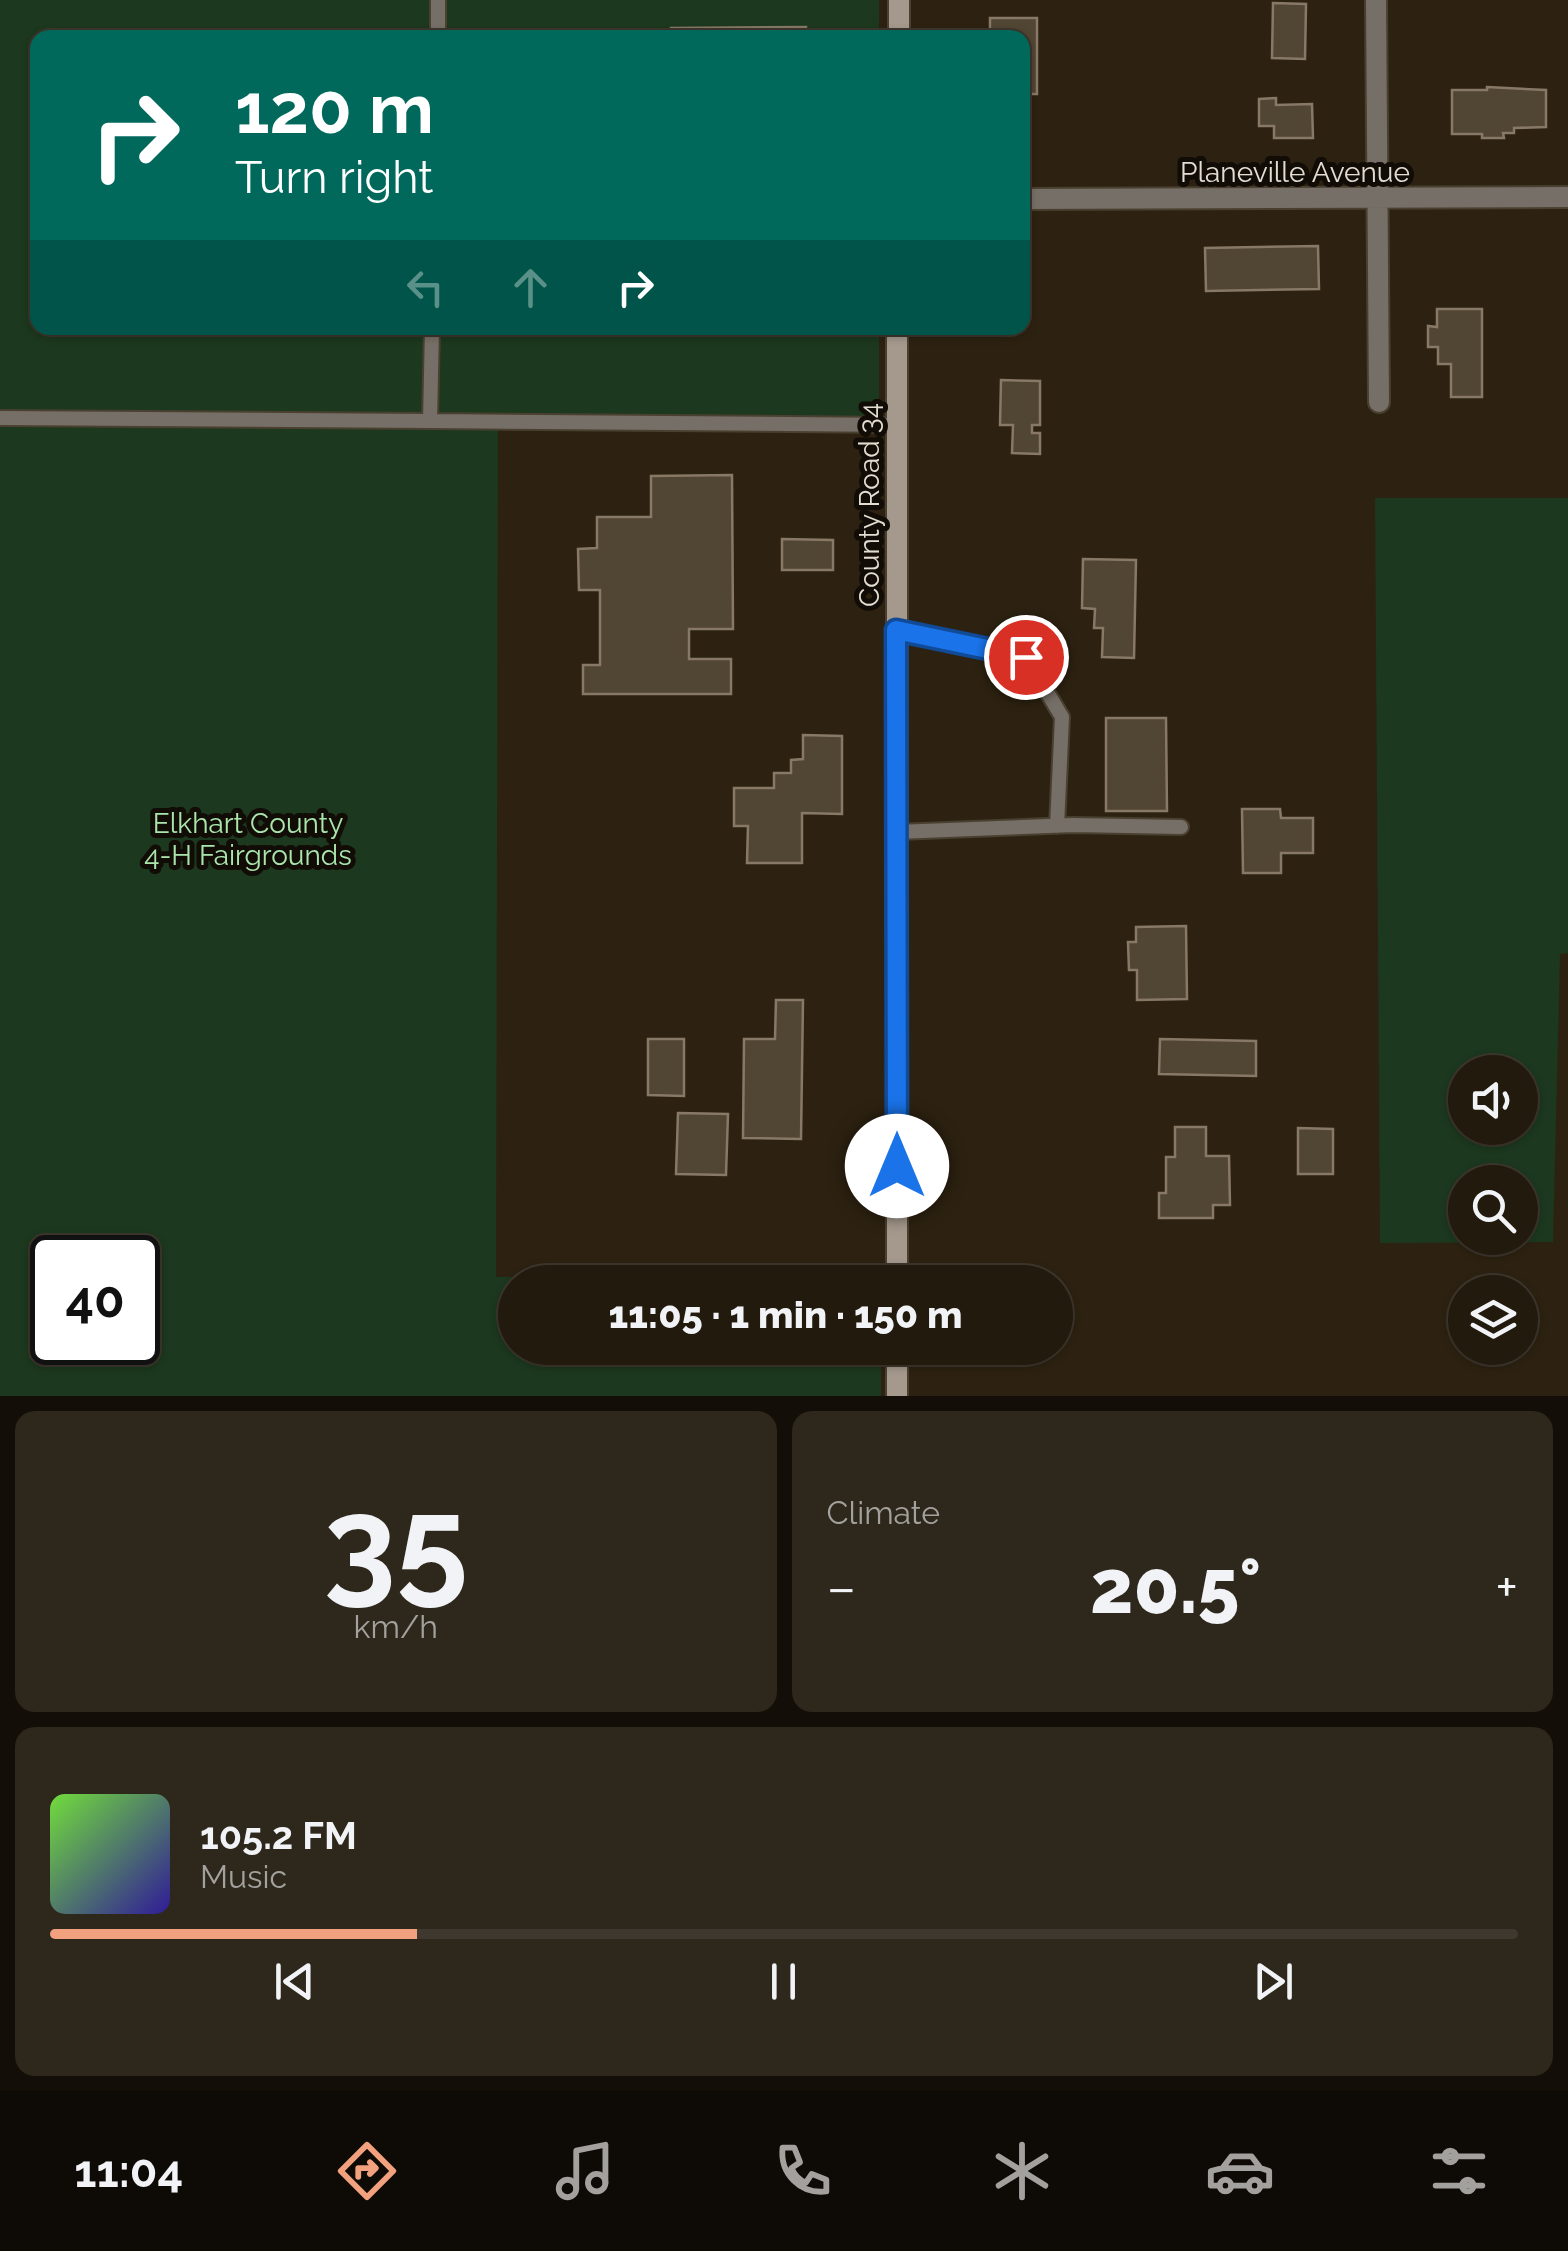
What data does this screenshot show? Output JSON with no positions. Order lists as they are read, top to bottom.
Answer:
{
  "streets": {
    "street": ["Planeville Avenue", "County Road 34"]
  },
  "parks": ["Elkhart County 4-H Fairgrounds"],
  "page": {
    "turn": ["120 m", "Turn right"],
    "limit": "40",
    "trip": "11:05 · 1 min · 150 m",
    "tile": [
      ["35", "km/h"],
      "Climate"
    ],
    "heat": ["−", "20.5°", "+"],
    "song": ["105.2 FM", "Music"],
    "tabs": "11:04"
  }
}
